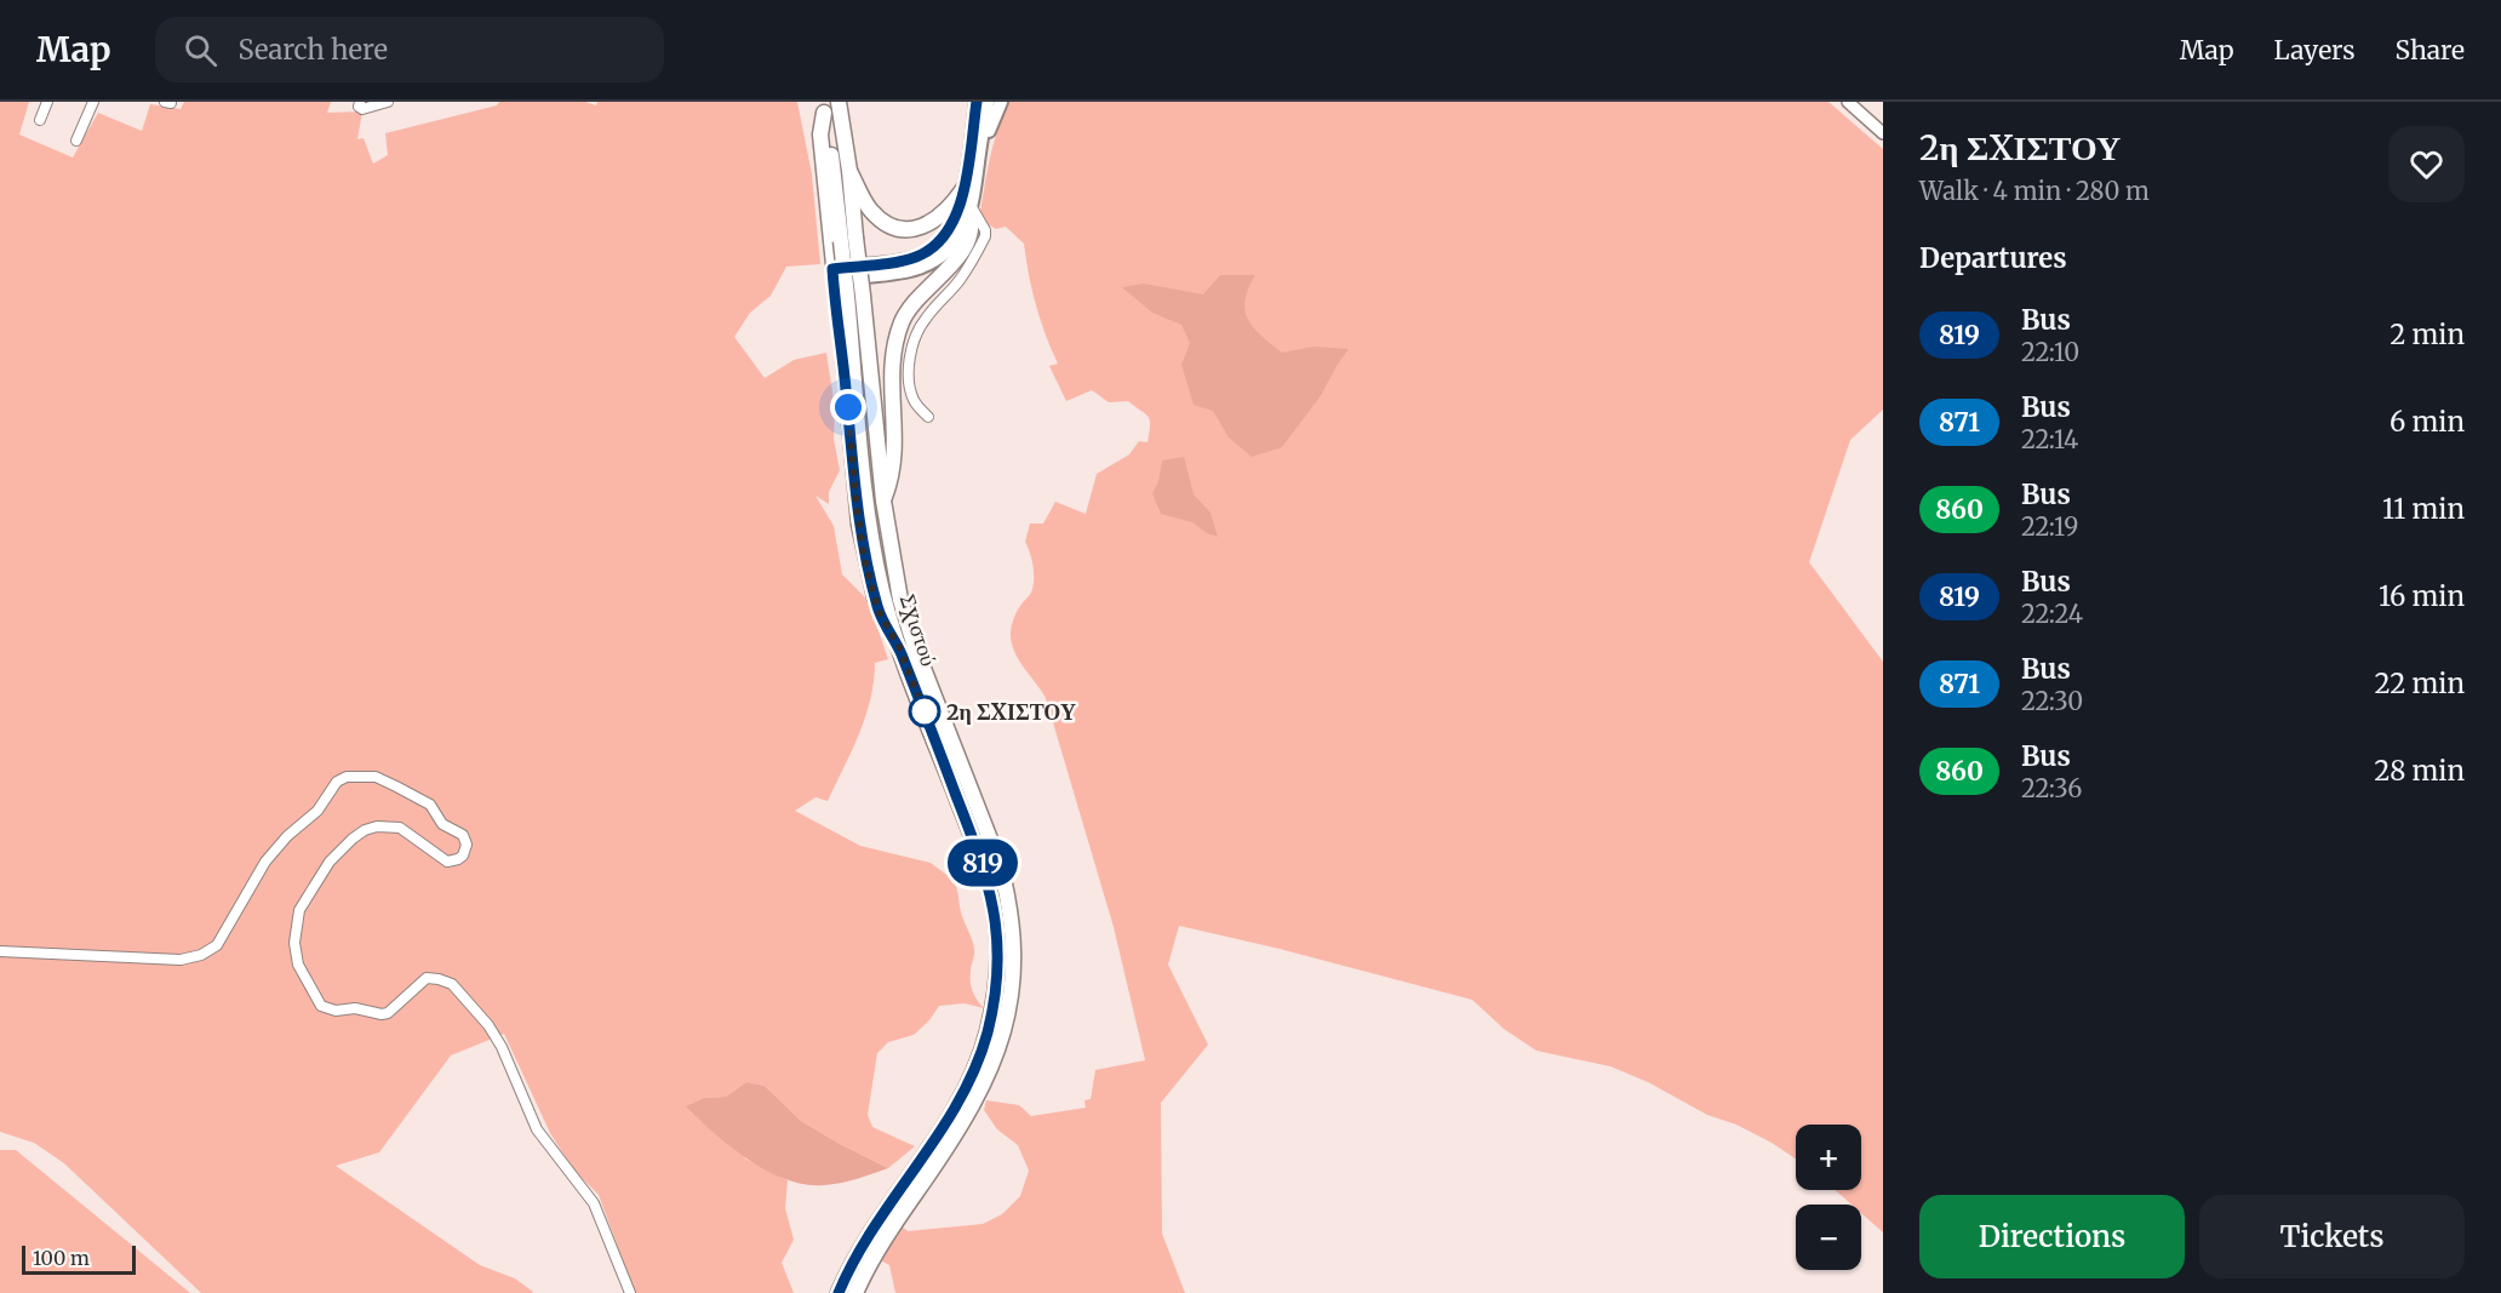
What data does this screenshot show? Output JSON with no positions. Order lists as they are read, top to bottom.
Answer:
{
  "streets": {
    "main road": ["Σχιστού"]
  },
  "places": ["2η ΣΧΙΣΤΟΥ"],
  "lines": ["bus line 819"],
  "scale_bar": "100 m",
  "page": {
    "header": "Map",
    "search": "Search here",
    "nav": ["Map", "Layers", "Share"],
    "on_map": "819",
    "heading": [
      ["2η ΣΧΙΣΤΟΥ", "Walk · 4 min · 280 m"],
      "Departures"
    ],
    "list": [
      {
        "mark": "819",
        "name": "Bus",
        "note": "22:10",
        "value": "2 min"
      },
      {
        "mark": "871",
        "name": "Bus",
        "note": "22:14",
        "value": "6 min"
      },
      {
        "mark": "860",
        "name": "Bus",
        "note": "22:19",
        "value": "11 min"
      },
      {
        "mark": "819",
        "name": "Bus",
        "note": "22:24",
        "value": "16 min"
      },
      {
        "mark": "871",
        "name": "Bus",
        "note": "22:30",
        "value": "22 min"
      },
      {
        "mark": "860",
        "name": "Bus",
        "note": "22:36",
        "value": "28 min"
      }
    ],
    "map_buttons": ["+", "−"],
    "buttons": ["Directions", "Tickets"],
    "scale": "100 m"
  }
}
